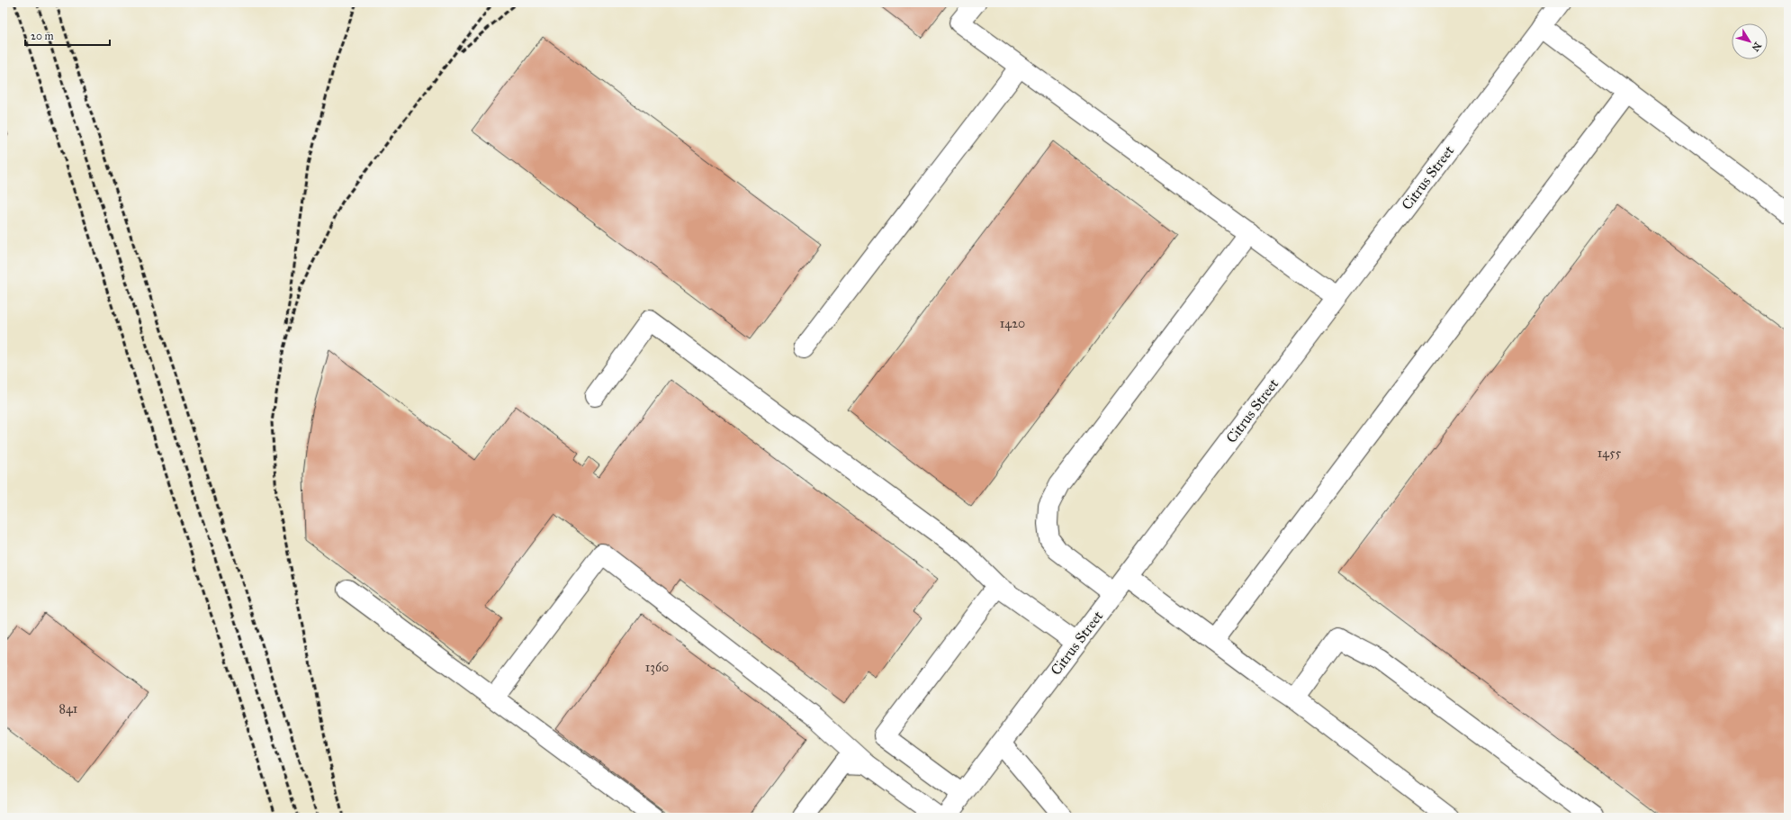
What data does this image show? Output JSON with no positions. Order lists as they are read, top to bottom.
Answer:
{
  "streets": {
    "street": ["Citrus Street"]
  },
  "house_numbers": [
    "1420",
    "1455",
    "1360",
    "841"
  ],
  "scale_bar": "20 m",
  "north": "bottom right"
}
